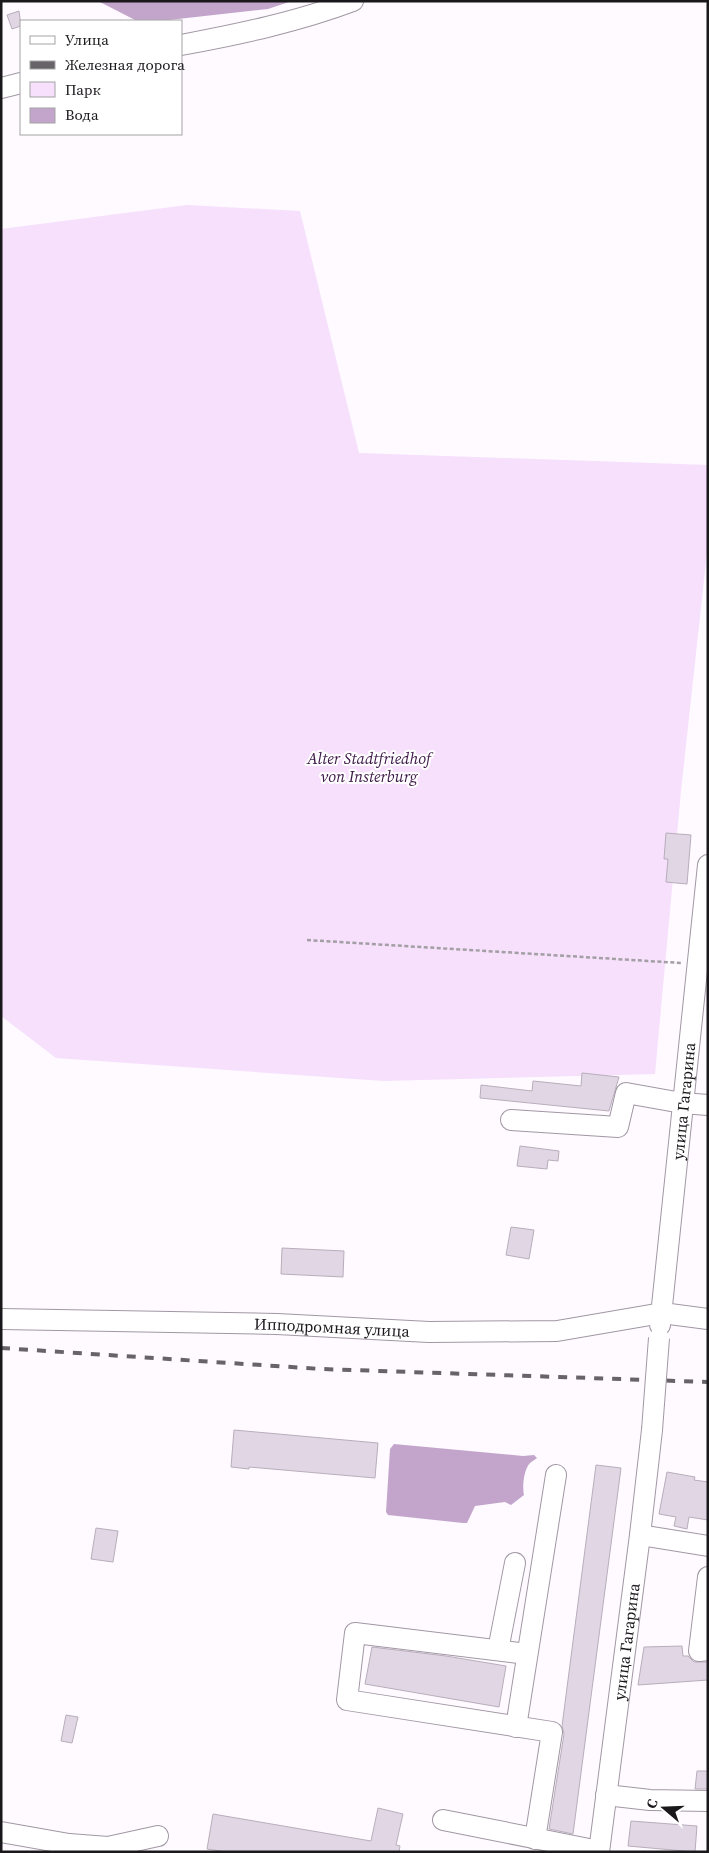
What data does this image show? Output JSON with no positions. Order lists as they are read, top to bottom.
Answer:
{
  "streets": {
    "street": ["улица Гагарина", "Ипподромная улица"]
  },
  "crossings": [
    ["улица Гагарина", "Ипподромная улица"]
  ],
  "parks": ["Alter Stadtfriedhof von Insterburg"],
  "legend": [
    "Улица",
    "Железная дорога",
    "Парк",
    "Вода"
  ],
  "north": "left"
}
